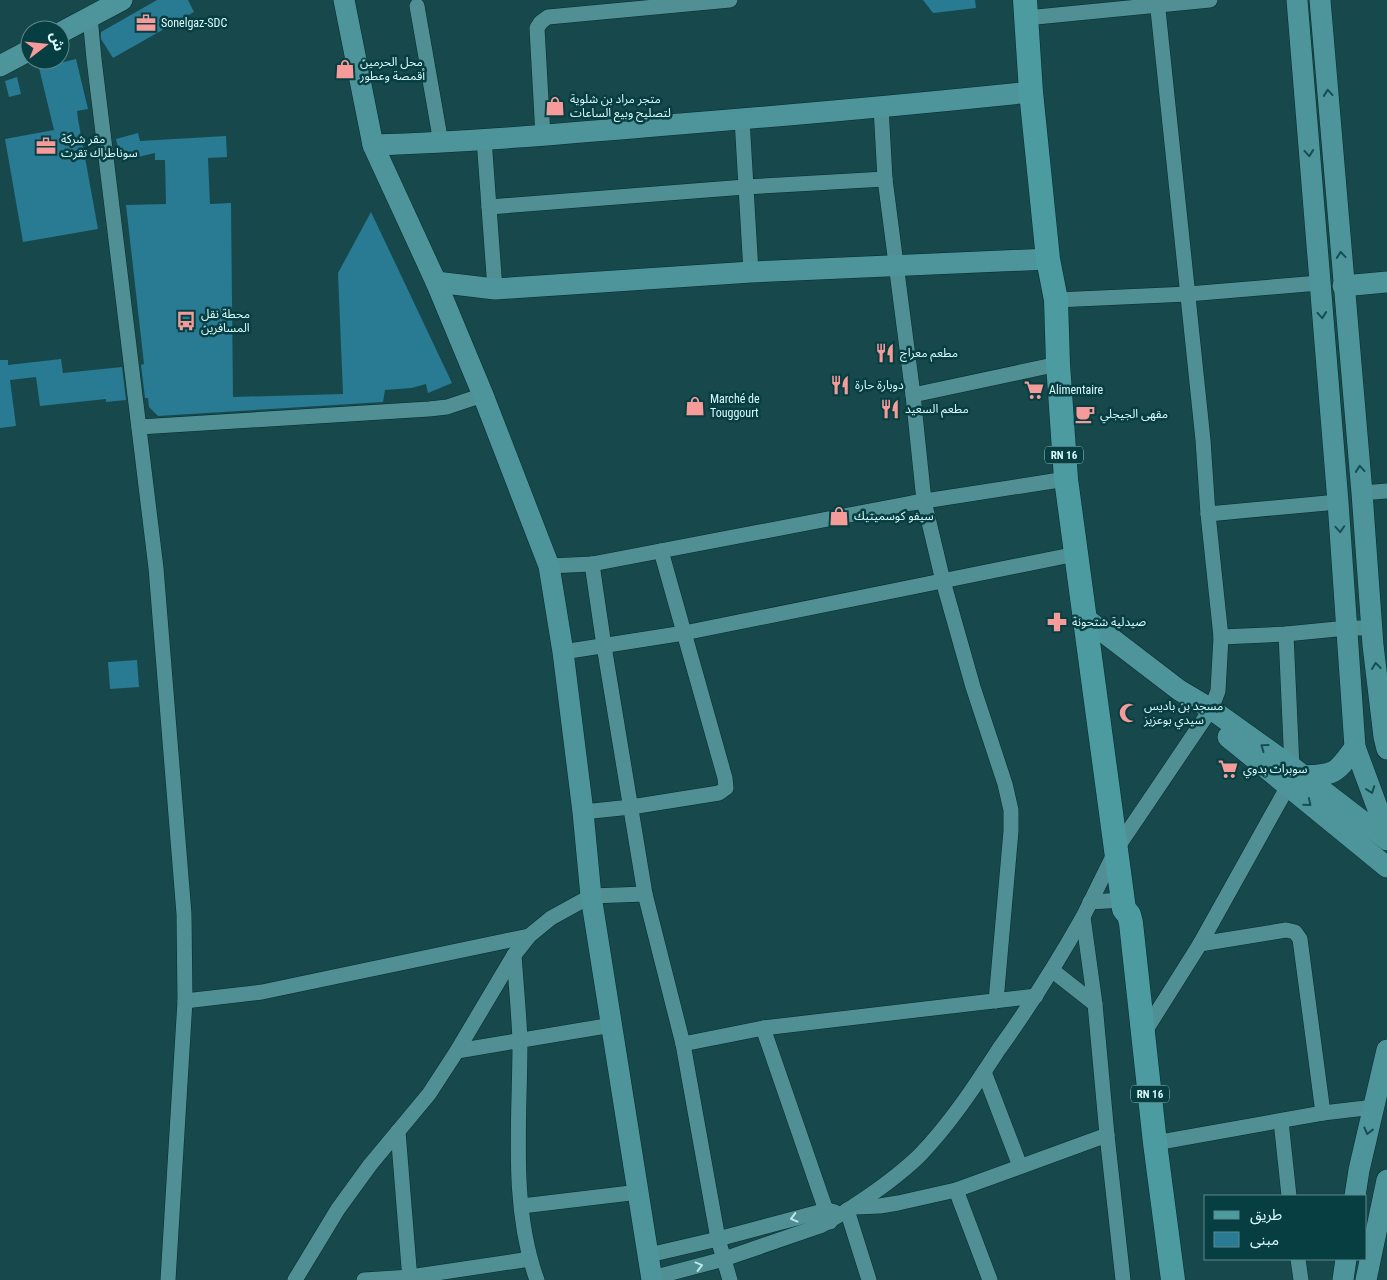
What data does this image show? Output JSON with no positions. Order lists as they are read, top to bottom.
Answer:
{
  "streets": {
    "main road": ["RN 16"]
  },
  "places": {
    "office": ["Sonelgaz-SDC", "مقر شركة سوناطراك تقرت"],
    "shop": [
      "محل الحرمين أقمصة وعطور",
      "متجر مراد بن شلوية لتصليح وبيع الساعات",
      "Marché de Touggourt",
      "سيفو كوسميتيك"
    ],
    "bus stop": ["محطة نقل المسافرين"],
    "restaurant": ["مطعم معراج", "دوبارة حارة", "مطعم السعيد"],
    "supermarket": ["Alimentaire", "سوبرات بدوي"],
    "cafe": ["مقهى الجيجلي"],
    "pharmacy": ["صيدلية شتحونة"],
    "mosque": ["مسجد بن باديس سيدي بوعزيز"]
  },
  "legend": ["طريق", "مبنى"],
  "north": "right"
}
